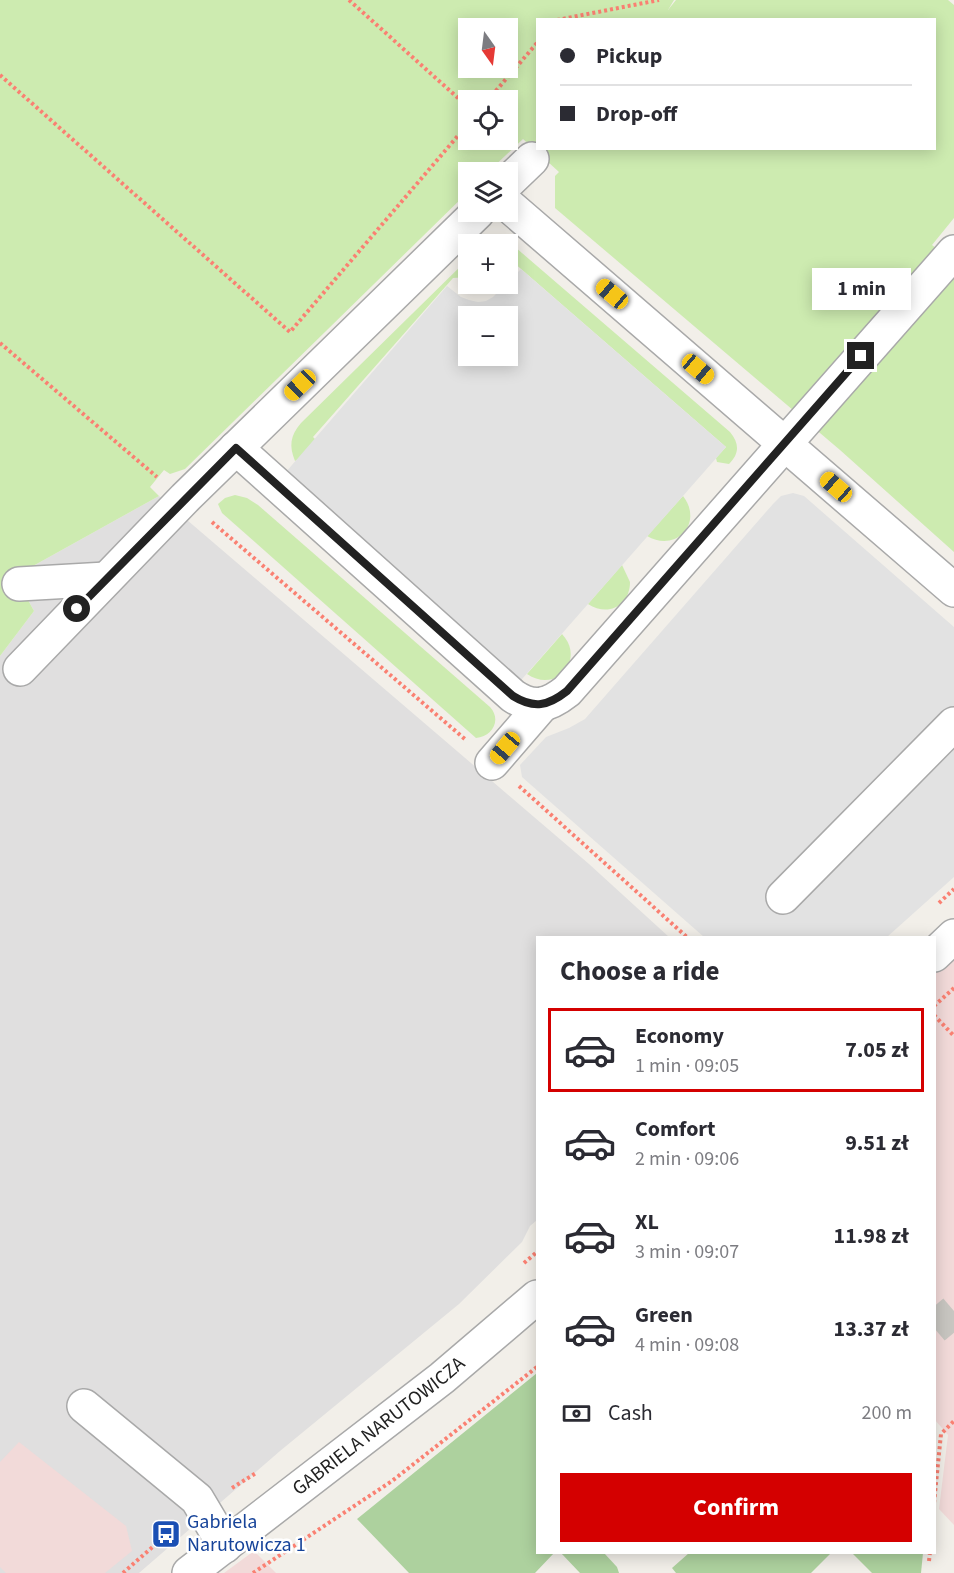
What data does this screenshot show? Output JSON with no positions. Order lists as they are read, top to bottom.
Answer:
{
  "streets": {
    "street": ["GABRIELA NARUTOWICZA"]
  },
  "places": {
    "bus stop": ["Gabriela Narutowicza 1"]
  },
  "north": "bottom",
  "page": {
    "map_buttons": ["+", "−"],
    "banner": ["Pickup", "Drop-off"],
    "bubble": "1 min",
    "heading": "Choose a ride",
    "list": [
      {
        "name": "Economy",
        "note": "1 min · 09:05",
        "value": "7.05 zł"
      },
      {
        "name": "Comfort",
        "note": "2 min · 09:06",
        "value": "9.51 zł"
      },
      {
        "name": "XL",
        "note": "3 min · 09:07",
        "value": "11.98 zł"
      },
      {
        "name": "Green",
        "note": "4 min · 09:08",
        "value": "13.37 zł"
      }
    ],
    "pay": ["Cash", "200 m"],
    "buttons": "Confirm"
  }
}
